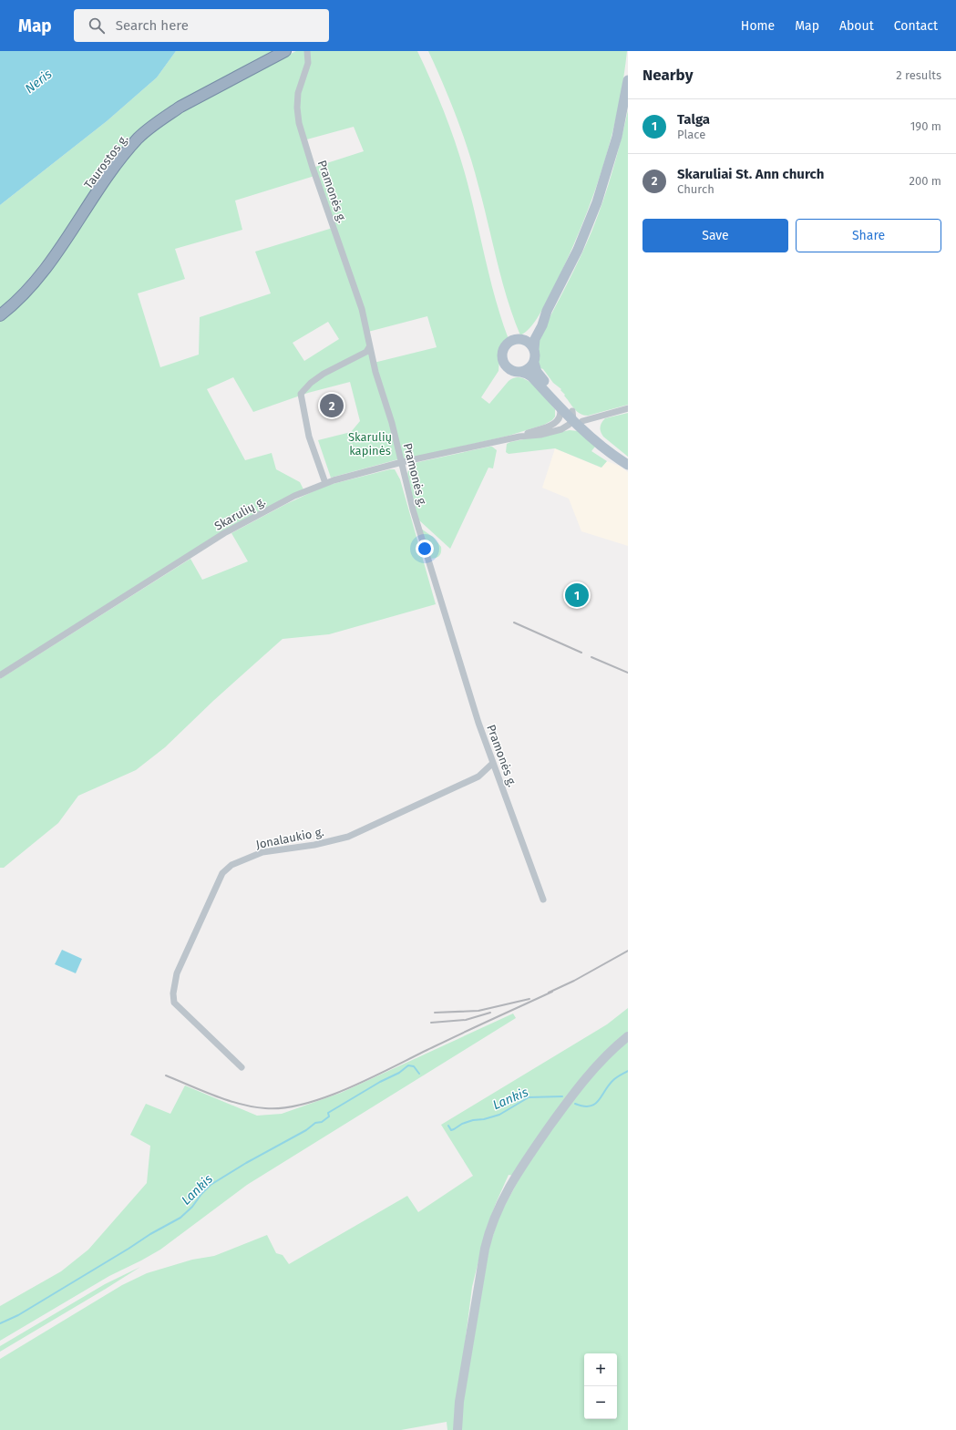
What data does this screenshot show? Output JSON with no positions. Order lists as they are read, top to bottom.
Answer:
{
  "streets": {
    "highway": ["Taurostos g."],
    "street": ["Pramonės g.", "Skarulių g.", "Jonalaukio g."]
  },
  "crossings": [
    ["Pramonės g.", "Skarulių g."],
    ["Pramonės g.", "Jonalaukio g."]
  ],
  "water": ["Neris", "Lankis"],
  "parks": ["Skarulių kapinės"],
  "page": {
    "header": "Map",
    "search": "Search here",
    "nav": [
      "Home",
      "Map",
      "About",
      "Contact"
    ],
    "heading": ["Nearby", "2 results"],
    "list": [
      {
        "mark": "1",
        "name": "Talga",
        "note": "Place",
        "value": "190 m"
      },
      {
        "mark": "2",
        "name": "Skaruliai St. Ann church",
        "note": "Church",
        "value": "200 m"
      }
    ],
    "buttons": ["Save", "Share"],
    "pins": ["2", "1"],
    "map_buttons": ["+", "−"]
  }
}
